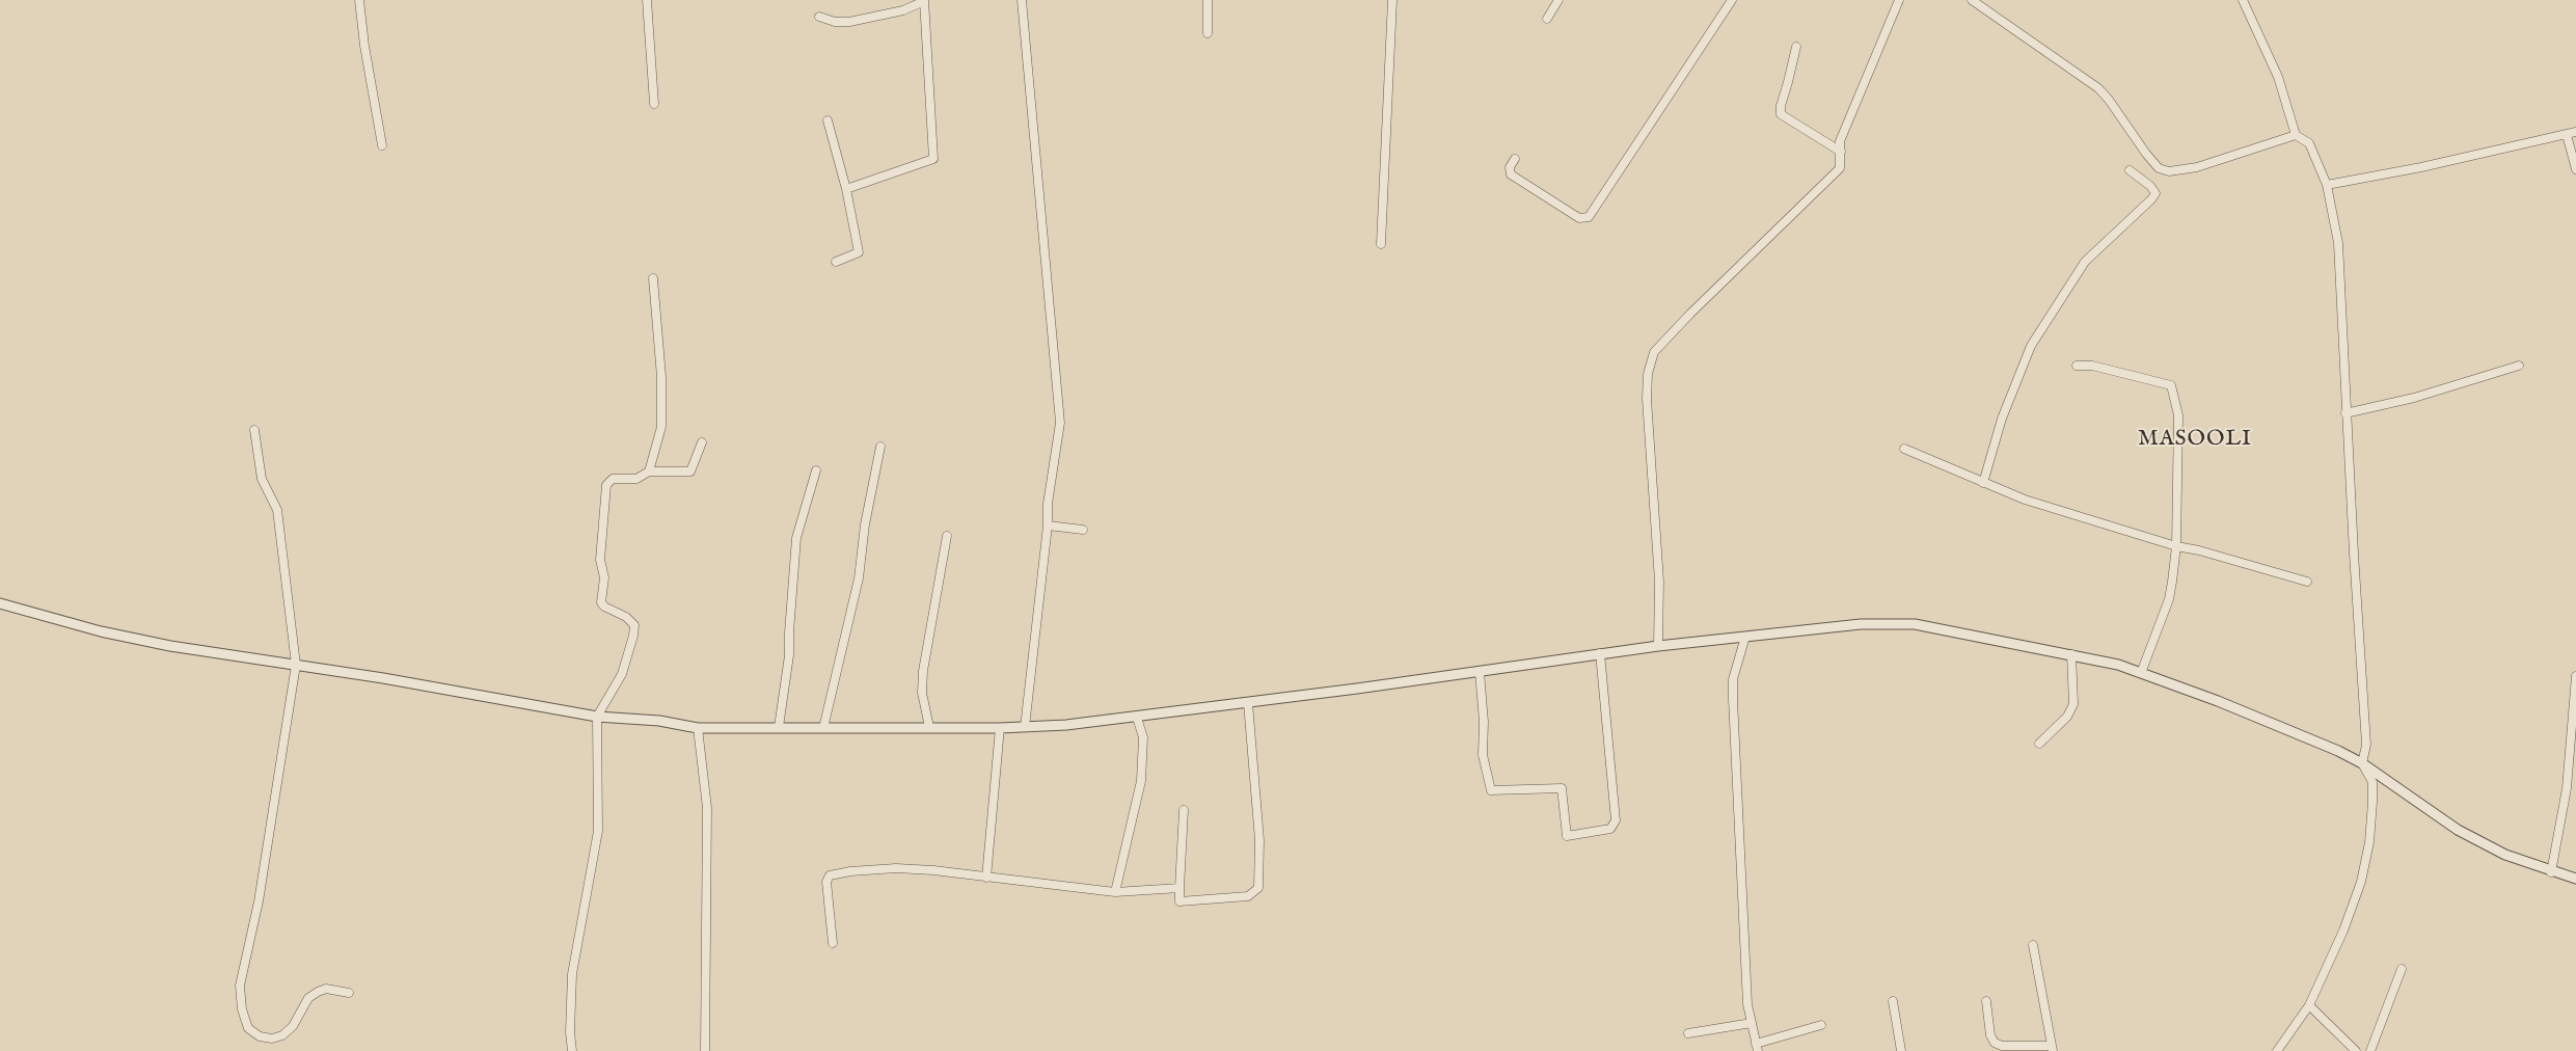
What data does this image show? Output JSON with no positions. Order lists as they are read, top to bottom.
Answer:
{
  "districts": ["MASOOLI"]
}
